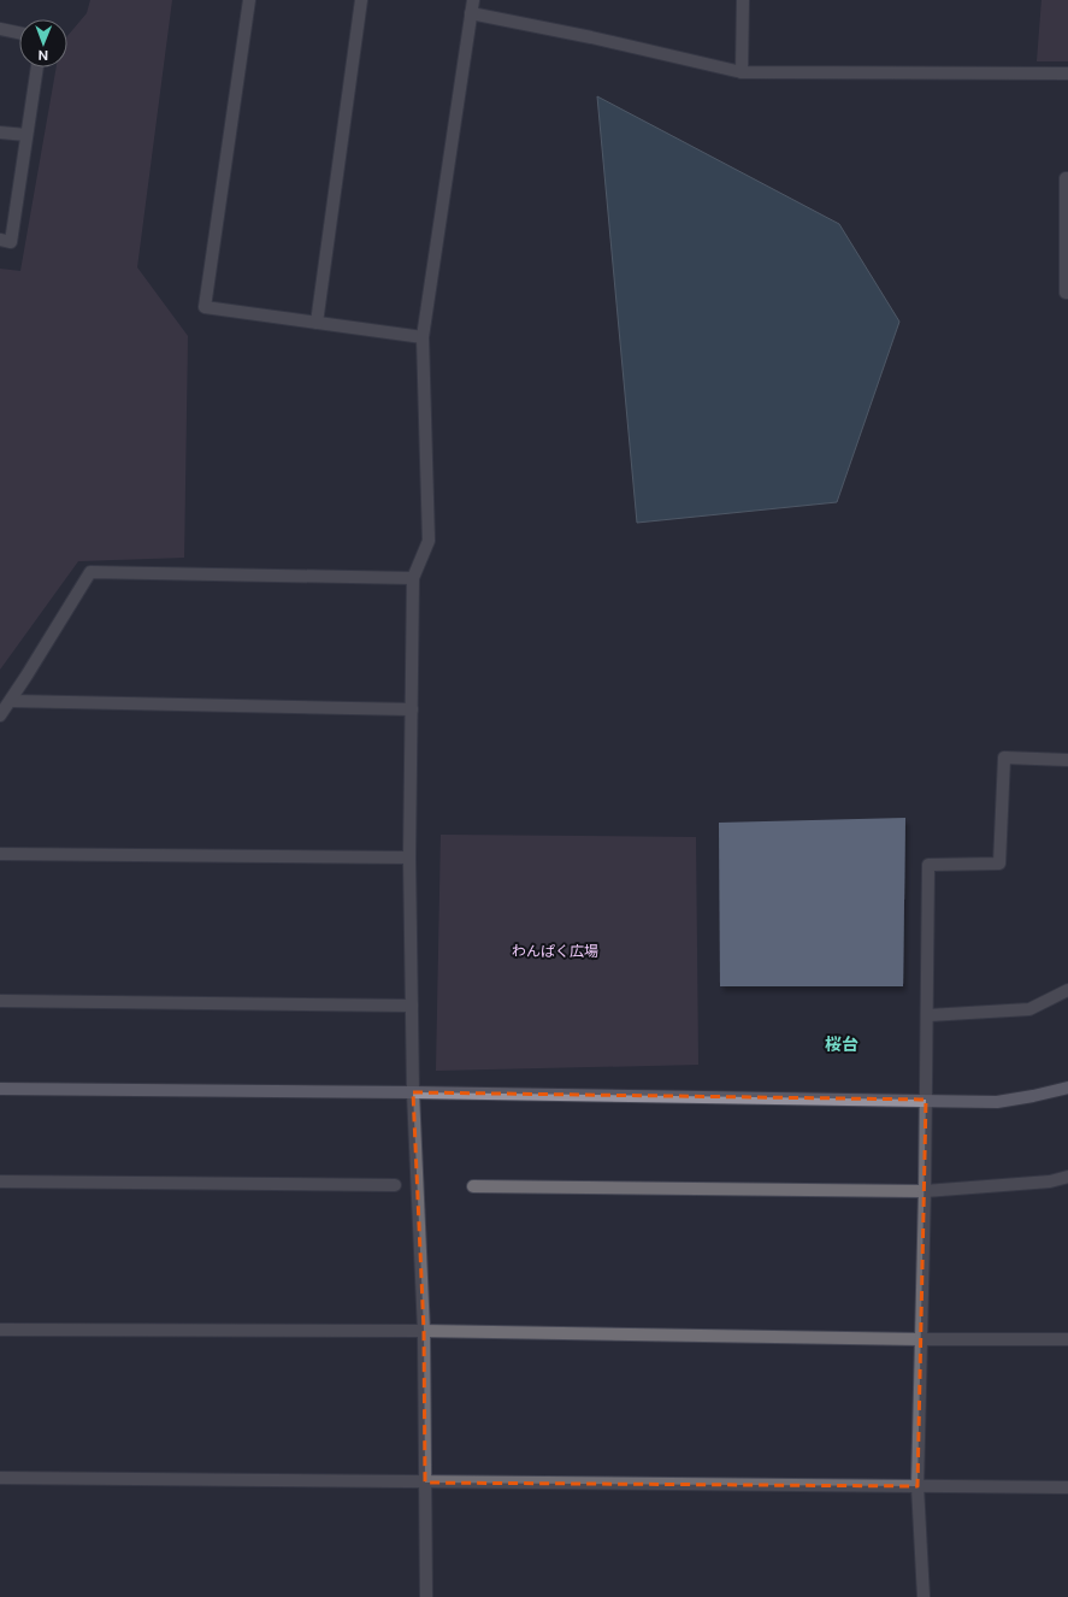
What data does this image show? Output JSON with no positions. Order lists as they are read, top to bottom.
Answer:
{
  "districts": ["桜台"],
  "parks": ["わんぱく広場"],
  "north": "bottom"
}
